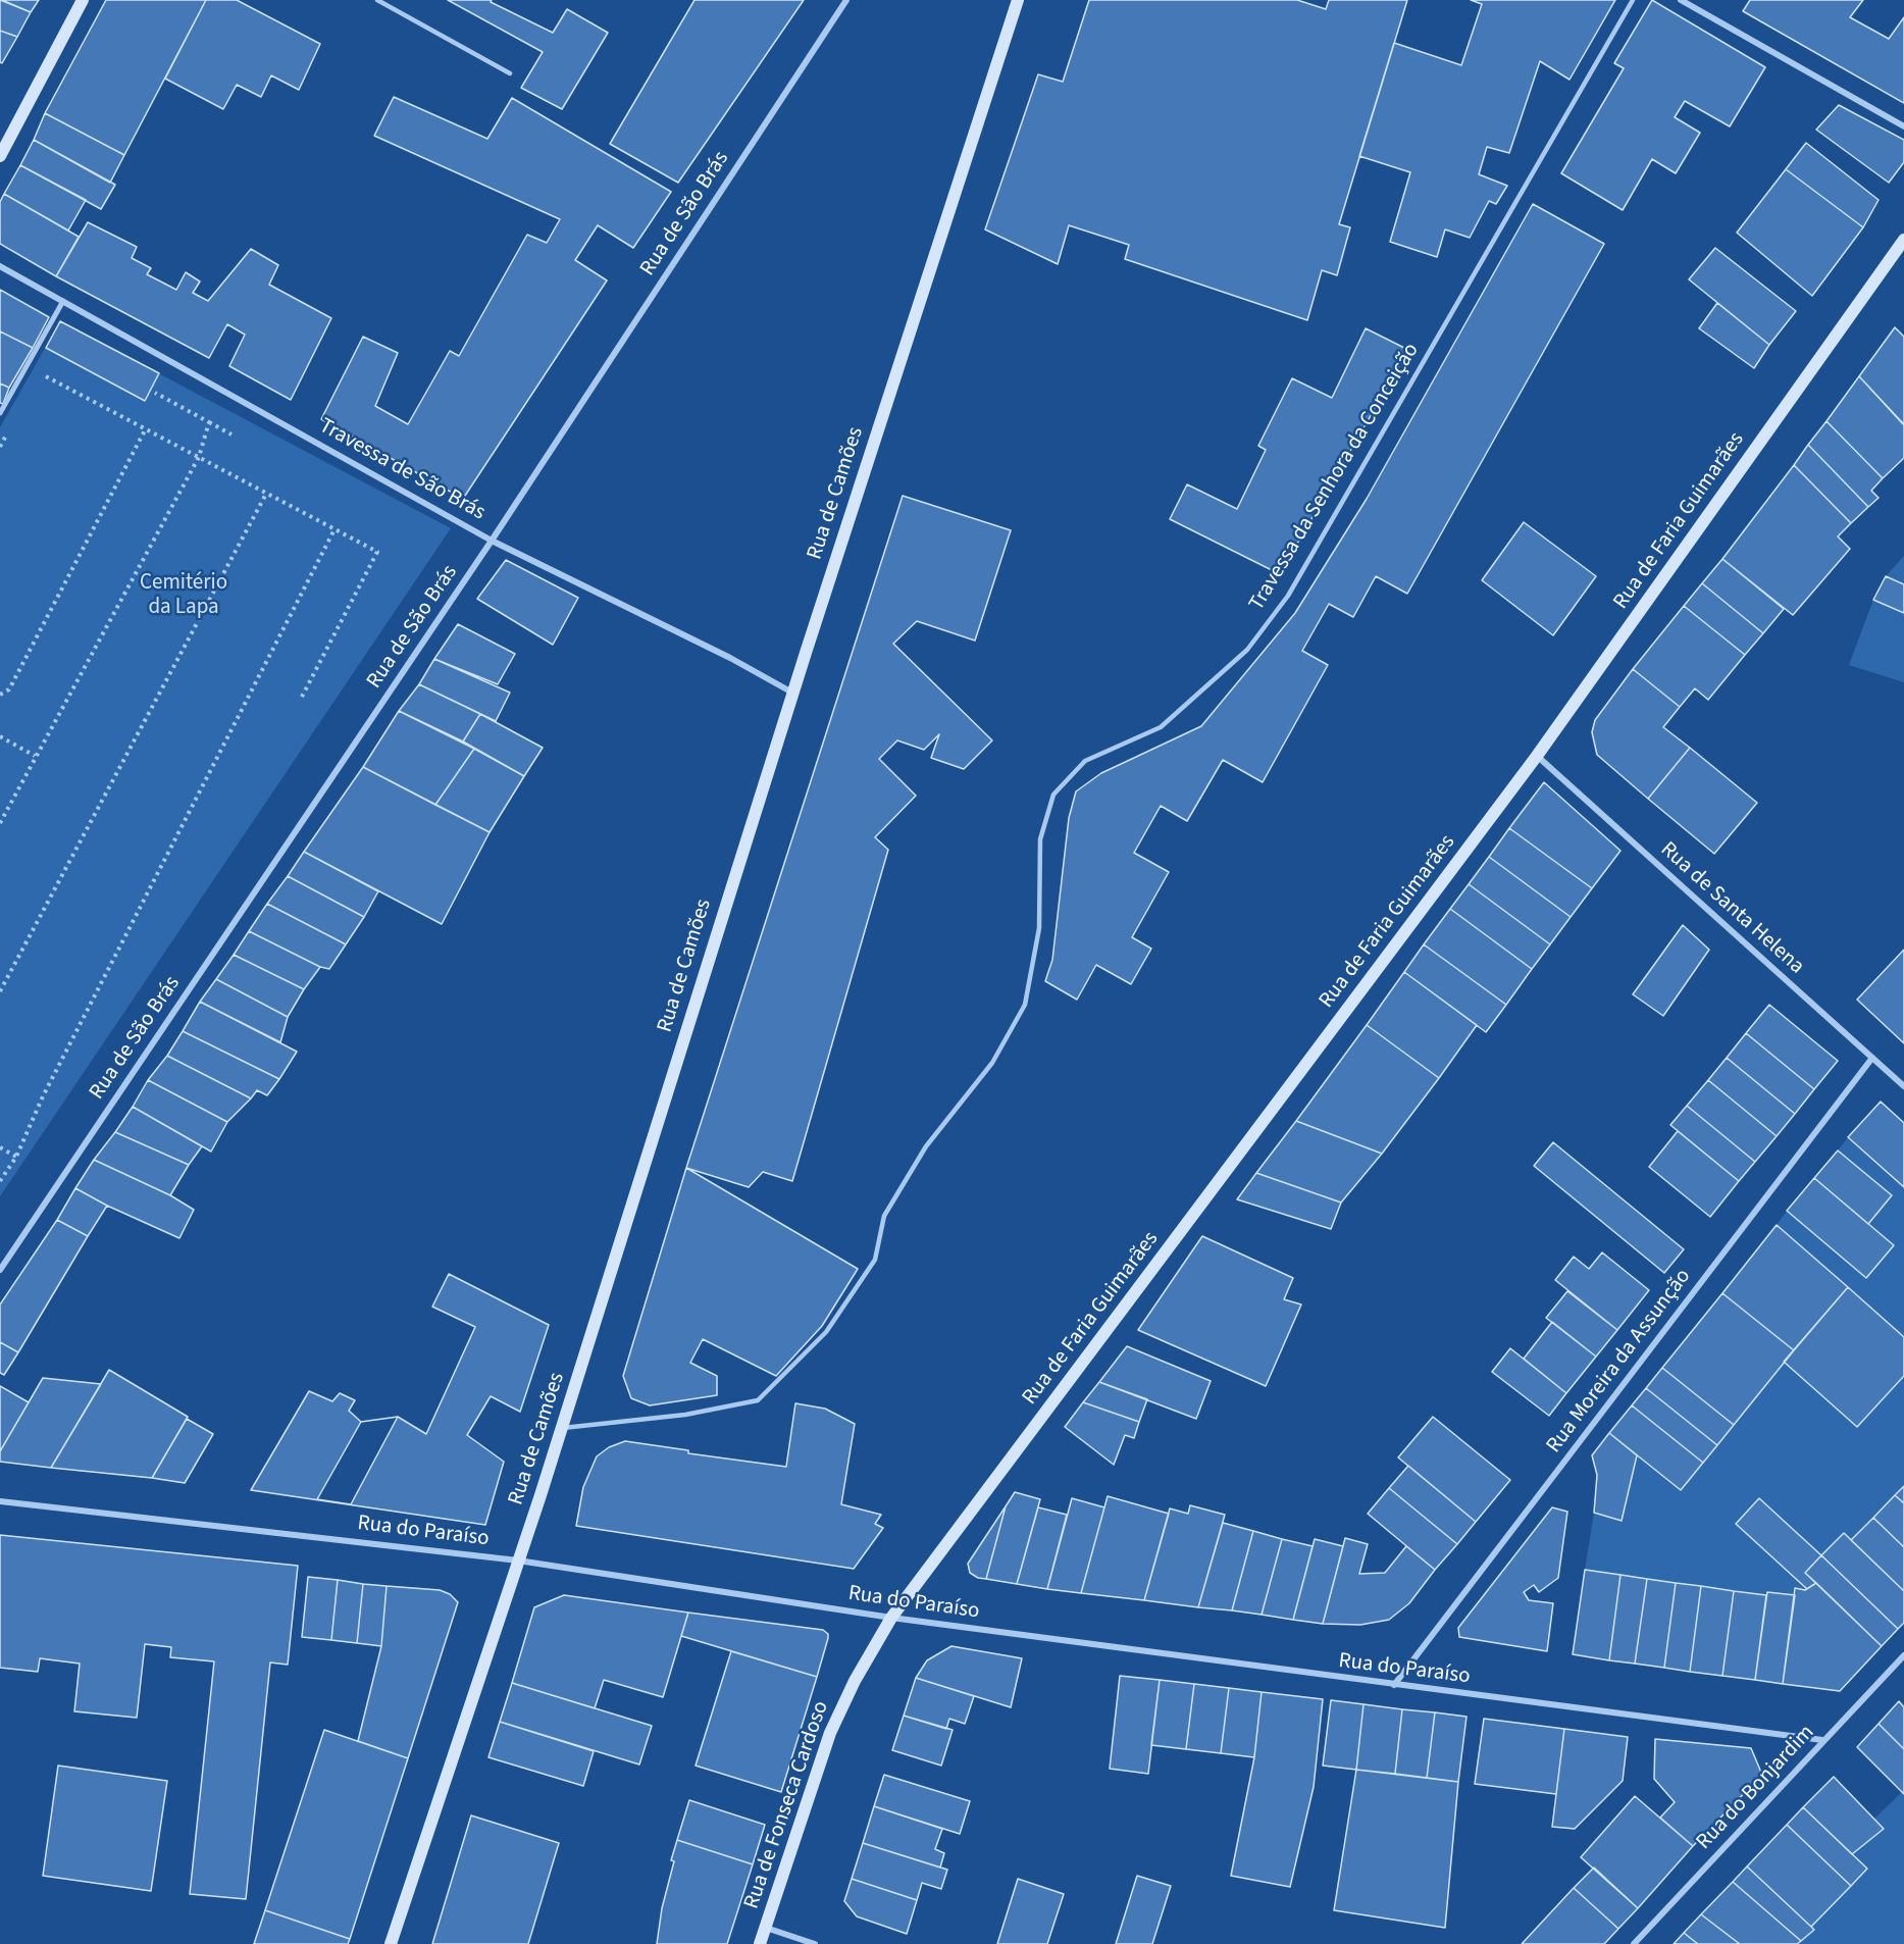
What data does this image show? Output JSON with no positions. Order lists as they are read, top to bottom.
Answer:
{
  "streets": {
    "main road": ["Rua de Camões", "Rua de Faria Guimarães", "Rua de Fonseca Cardoso"],
    "street": [
      "Rua de São Brás",
      "Travessa de São Brás",
      "Rua de Santa Helena",
      "Rua Moreira da Assunção",
      "Rua do Paraíso",
      "Rua do Bonjardim"
    ],
    "lane": ["Travessa da Senhora da Conceição"]
  },
  "crossings": [
    ["Rua de São Brás", "Travessa de São Brás"],
    ["Travessa de São Brás", "Rua de Camões"],
    ["Travessa da Senhora da Conceição", "Rua de Camões"],
    ["Rua de Camões", "Rua do Paraíso"],
    ["Rua de Faria Guimarães", "Rua de Santa Helena"],
    ["Rua de Faria Guimarães", "Rua do Paraíso"],
    ["Rua de Faria Guimarães", "Rua de Fonseca Cardoso"],
    ["Rua de Santa Helena", "Rua Moreira da Assunção"],
    ["Rua Moreira da Assunção", "Rua do Paraíso"],
    ["Rua do Paraíso", "Rua do Bonjardim"],
    ["Rua do Paraíso", "Rua de Fonseca Cardoso"]
  ],
  "parks": ["Cemitério da Lapa"]
}
